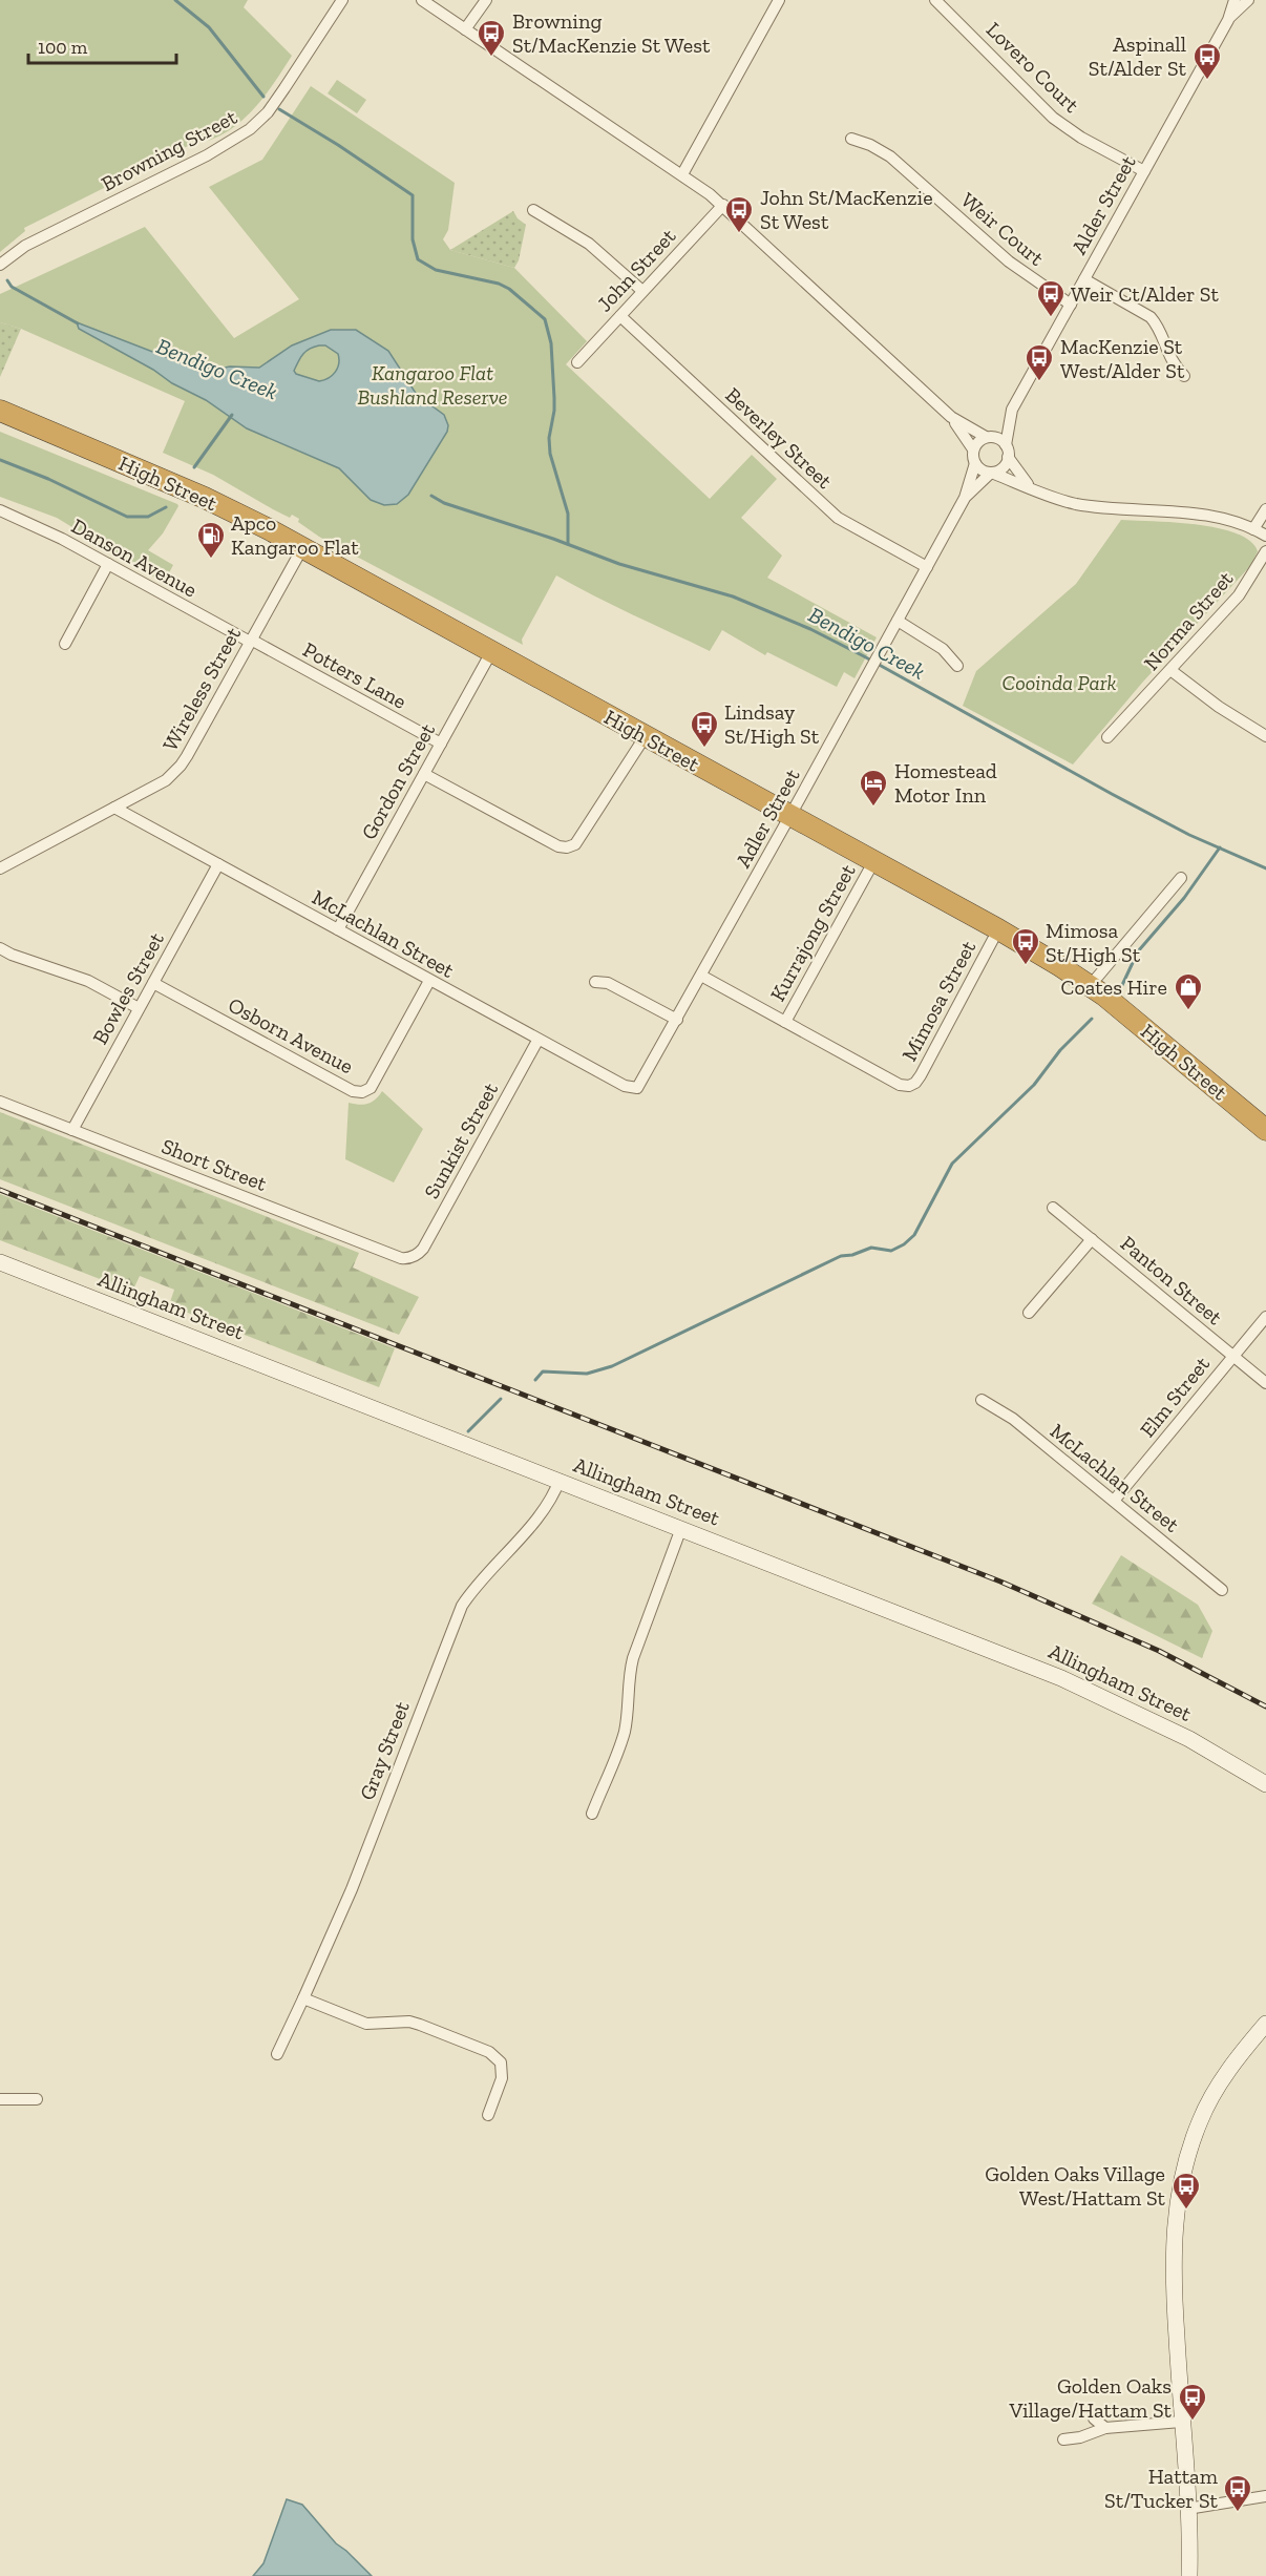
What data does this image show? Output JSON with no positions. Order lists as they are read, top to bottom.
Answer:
{
  "streets": {
    "highway": ["High Street"],
    "street": [
      "Lovero Court",
      "Browning Street",
      "Alder Street",
      "Weir Court",
      "John Street",
      "Beverley Street",
      "Danson Avenue",
      "Norma Street",
      "Potters Lane",
      "Wireless Street",
      "Gordon Street",
      "Adler Street",
      "Kurrajong Street",
      "McLachlan Street",
      "Bowles Street",
      "Mimosa Street",
      "Osborn Avenue",
      "Sunkist Street",
      "Short Street",
      "Panton Street",
      "Allingham Street",
      "Elm Street",
      "Gray Street"
    ]
  },
  "crossings": [
    ["Lovero Court", "Alder Street"],
    ["Alder Street", "Weir Court"],
    ["Alder Street", "Adler Street"],
    ["John Street", "Beverley Street"],
    ["Beverley Street", "Adler Street"],
    ["High Street", "Wireless Street"],
    ["High Street", "Gordon Street"],
    ["High Street", "Adler Street"],
    ["High Street", "Kurrajong Street"],
    ["High Street", "Mimosa Street"],
    ["Danson Avenue", "Potters Lane"],
    ["Danson Avenue", "Wireless Street"],
    ["Potters Lane", "Wireless Street"],
    ["Potters Lane", "Gordon Street"],
    ["Wireless Street", "McLachlan Street"],
    ["Gordon Street", "McLachlan Street"],
    ["Adler Street", "McLachlan Street"],
    ["Kurrajong Street", "Mimosa Street"],
    ["McLachlan Street", "Bowles Street"],
    ["McLachlan Street", "Osborn Avenue"],
    ["McLachlan Street", "Sunkist Street"],
    ["McLachlan Street", "Elm Street"],
    ["Bowles Street", "Osborn Avenue"],
    ["Bowles Street", "Short Street"],
    ["Sunkist Street", "Short Street"],
    ["Panton Street", "Elm Street"],
    ["Allingham Street", "Gray Street"]
  ],
  "water": ["Bendigo Creek"],
  "parks": ["Kangaroo Flat Bushland Reserve", "Cooinda Park"],
  "places": {
    "bus stop": [
      "Browning St/MacKenzie St West",
      "Aspinall St/Alder St",
      "John St/MacKenzie St West",
      "Weir Ct/Alder St",
      "MacKenzie St West/Alder St",
      "Lindsay St/High St",
      "Mimosa St/High St",
      "Golden Oaks Village West/Hattam St",
      "Golden Oaks Village/Hattam St",
      "Hattam St/Tucker St"
    ],
    "fuel station": ["Apco Kangaroo Flat"],
    "hotel": ["Homestead Motor Inn"],
    "shop": ["Coates Hire"]
  },
  "scale_bar": "100 m"
}
